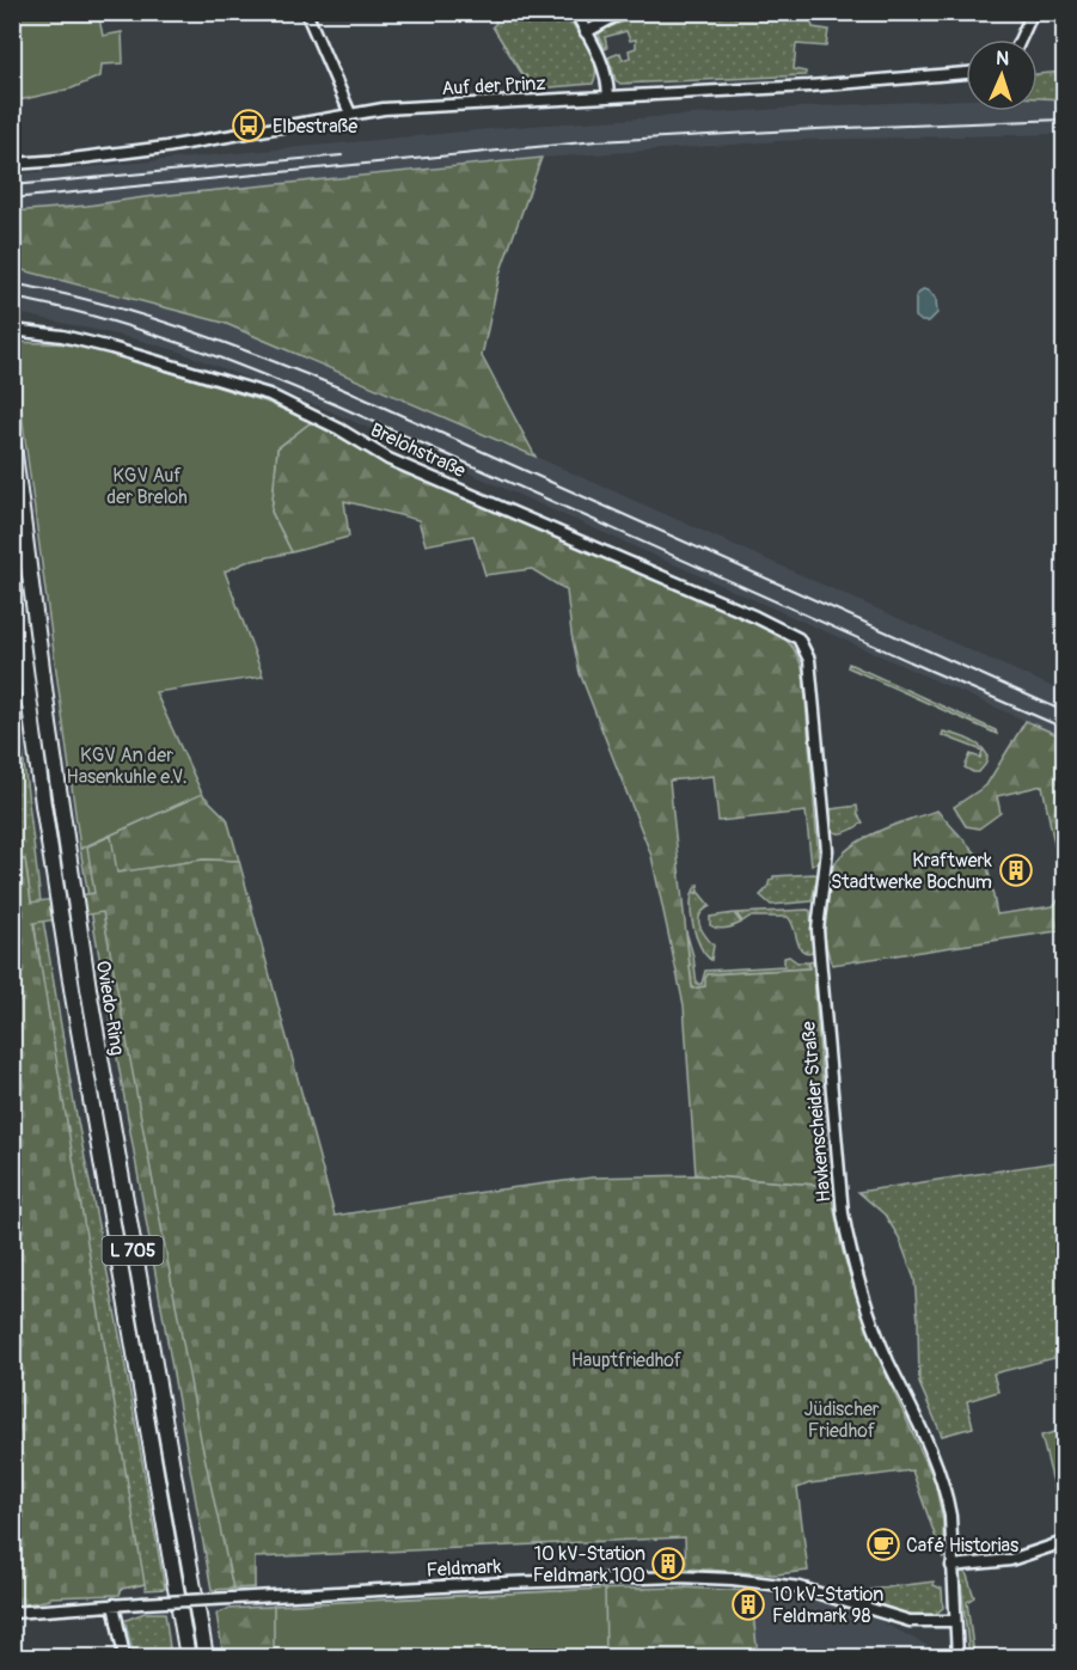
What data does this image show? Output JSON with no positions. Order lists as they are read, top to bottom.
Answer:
{
  "streets": {
    "highway": ["Oviedo-Ring", "L 705"],
    "street": [
      "Auf der Prinz",
      "Brelohstraße",
      "Havkenscheider Straße",
      "Feldmark"
    ]
  },
  "crossings": [
    ["Brelohstraße", "Havkenscheider Straße"],
    ["Havkenscheider Straße", "Feldmark"]
  ],
  "parks": [
    "KGV Auf der Breloh",
    "KGV An der Hasenkuhle e.V.",
    "Hauptfriedhof",
    "Jüdischer Friedhof"
  ],
  "places": {
    "bus stop": ["Elbestraße"],
    "building": ["Kraftwerk Stadtwerke Bochum", "10 kV-Station Feldmark 100", "10 kV-Station Feldmark 98"],
    "cafe": ["Café Historias"]
  },
  "north": "top"
}
